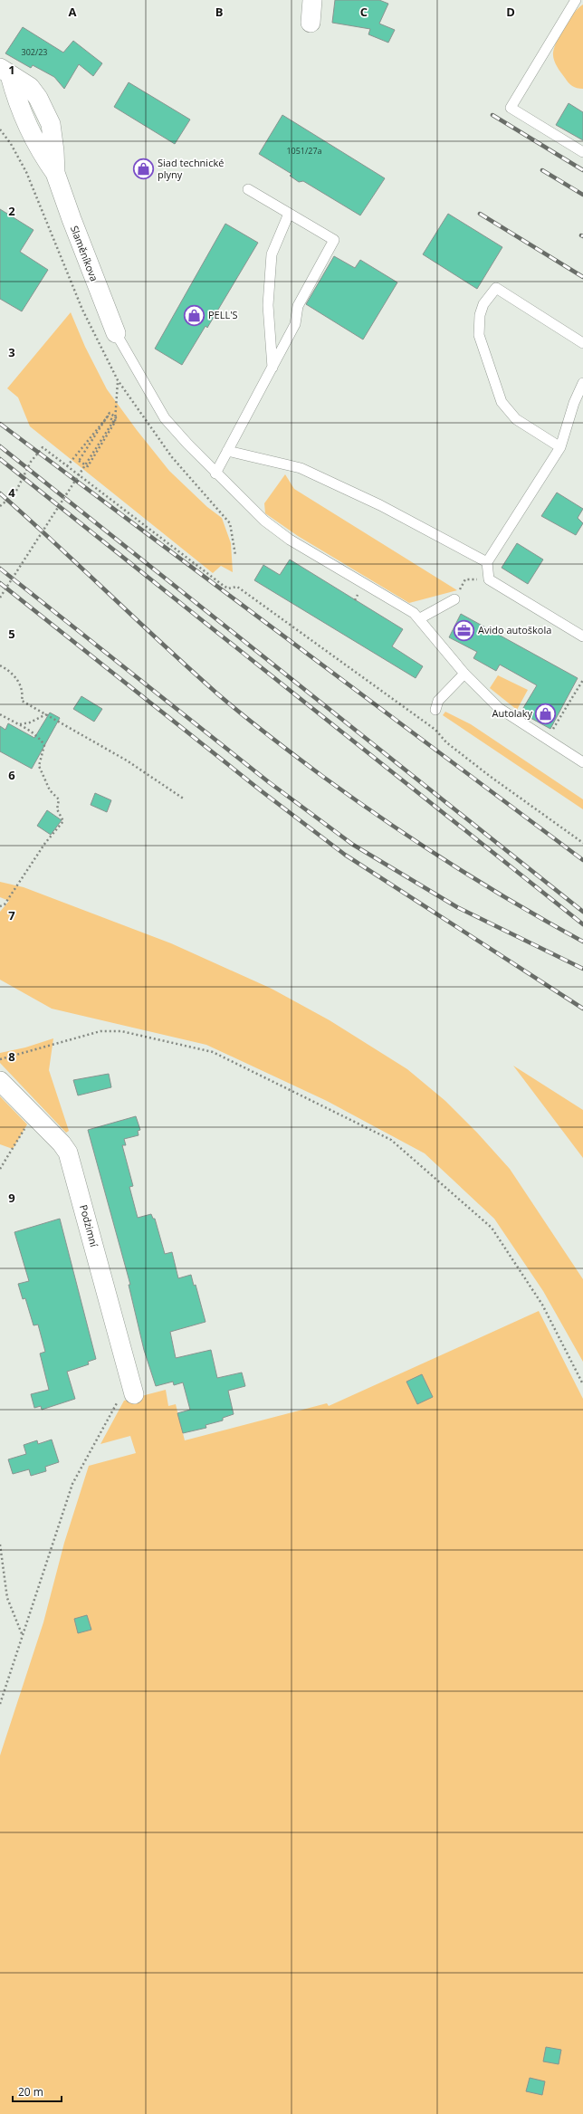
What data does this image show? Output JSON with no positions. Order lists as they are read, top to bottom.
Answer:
{
  "streets": {
    "street": ["Slaměníkova", "Podzimní"]
  },
  "places": {
    "shop": ["Siad technické plyny", "PELL'S", "Autolaky"],
    "office": ["Avido autoškola"]
  },
  "house_numbers": ["302/23", "1051/27a"],
  "scale_bar": "20 m",
  "grid": {
    "columns": [
      "A",
      "B",
      "C",
      "D"
    ],
    "rows": [
      "1",
      "2",
      "3",
      "4",
      "5",
      "6",
      "7",
      "8",
      "9"
    ]
  }
}
